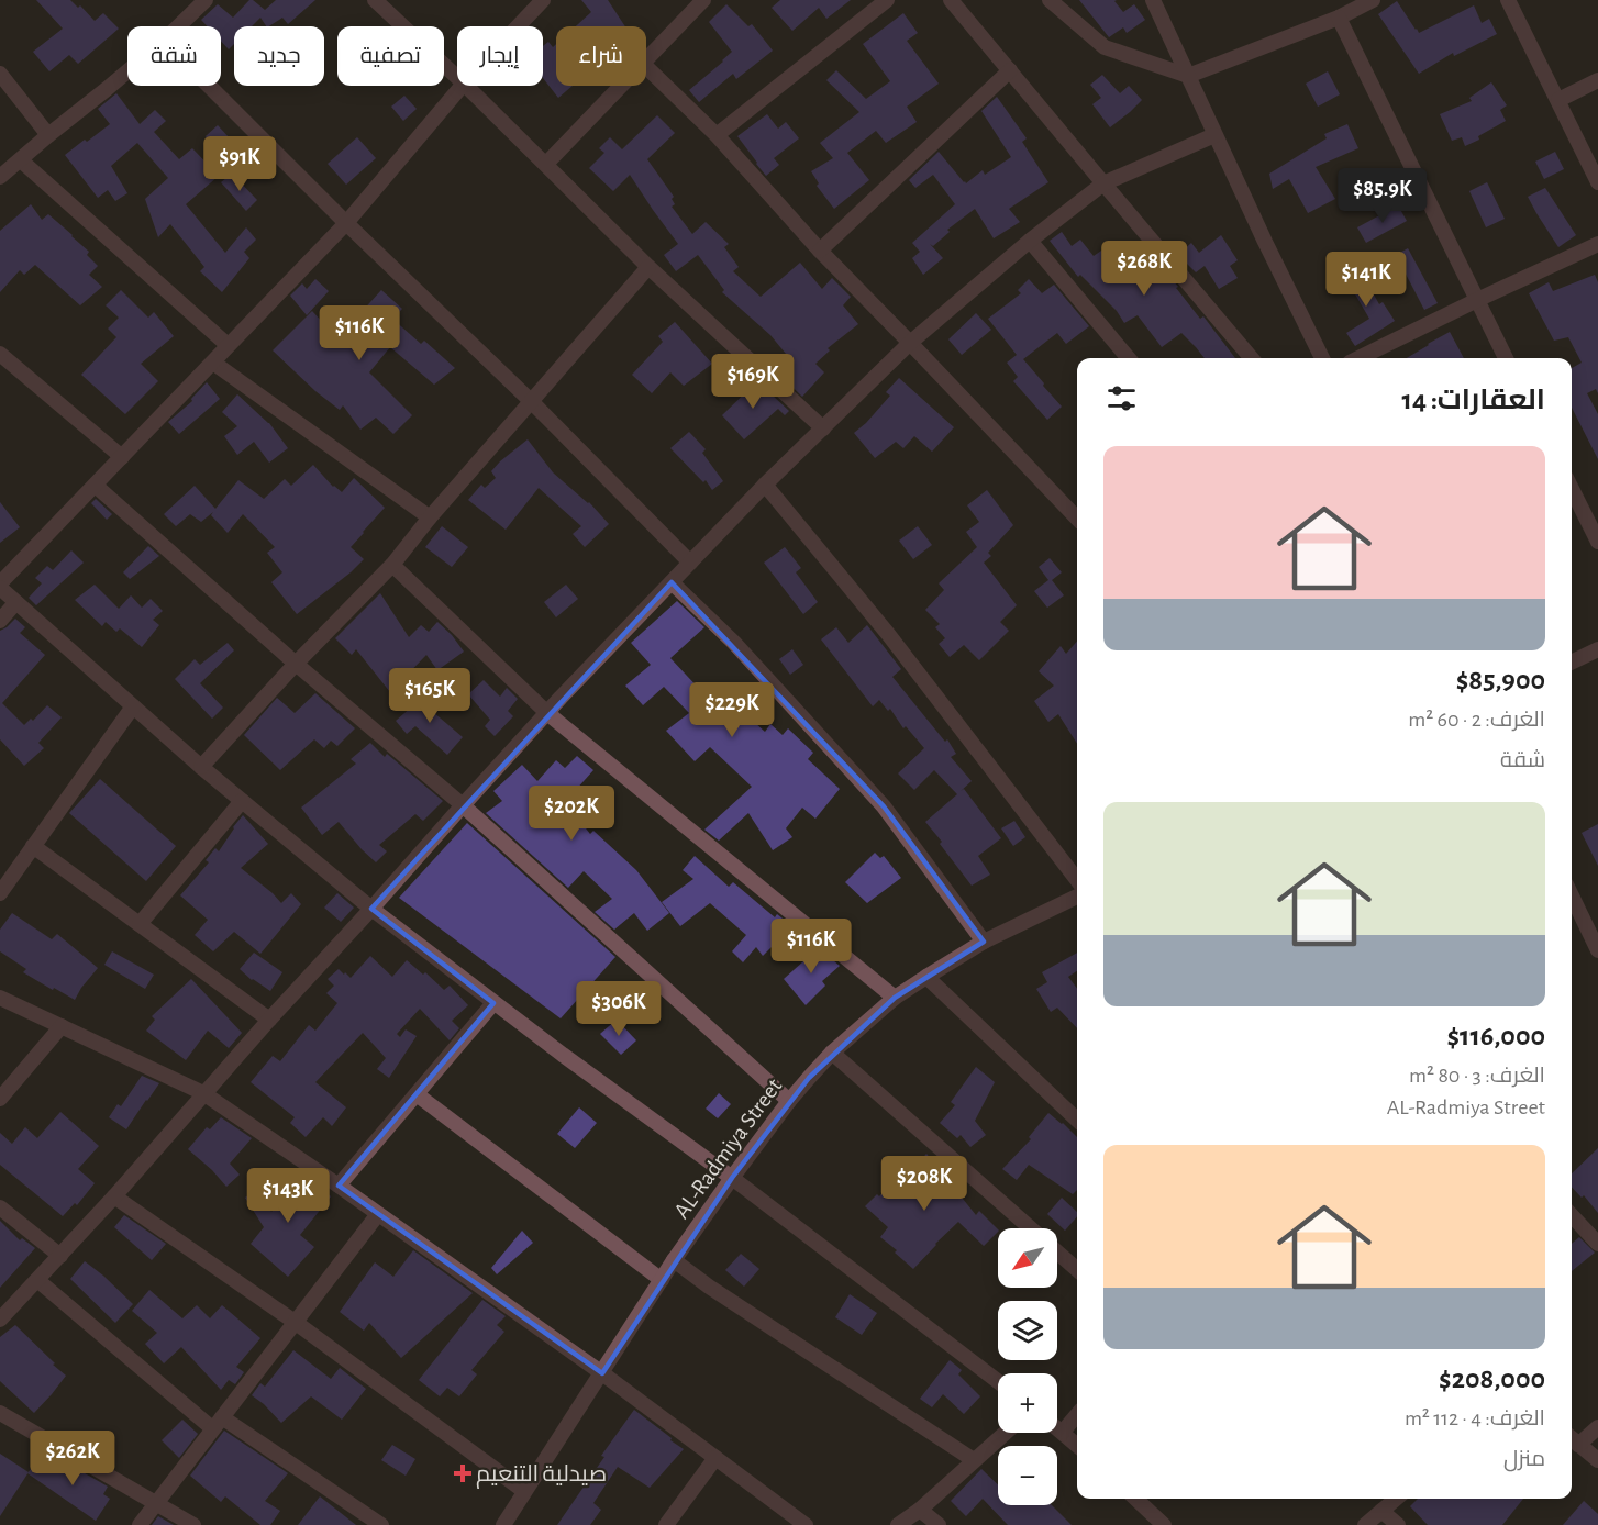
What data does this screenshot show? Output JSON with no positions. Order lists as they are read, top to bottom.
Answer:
{
  "streets": {
    "street": ["AL-Radmiya Street"]
  },
  "places": {
    "health": ["صيدلية التنعيم"]
  },
  "north": "bottom left",
  "page": {
    "chip": [
      "شراء",
      "إيجار",
      "تصفية",
      "جديد",
      "شقة"
    ],
    "price": [
      "$91K",
      "$85.9K",
      "$268K",
      "$141K",
      "$116K",
      "$169K",
      "$165K",
      "$229K",
      "$202K",
      "$116K",
      "$306K",
      "$208K",
      "$143K",
      "$262K"
    ],
    "heading": "العقارات: 14",
    "list": [
      {
        "name": "$85,900",
        "note": "الغرف: 2 · 60 m² · شقة"
      },
      {
        "name": "$116,000",
        "note": "الغرف: 3 · 80 m² · AL-Radmiya Street"
      },
      {
        "name": "$208,000",
        "note": "الغرف: 4 · 112 m² · منزل"
      }
    ],
    "map_buttons": ["+", "−"]
  }
}
